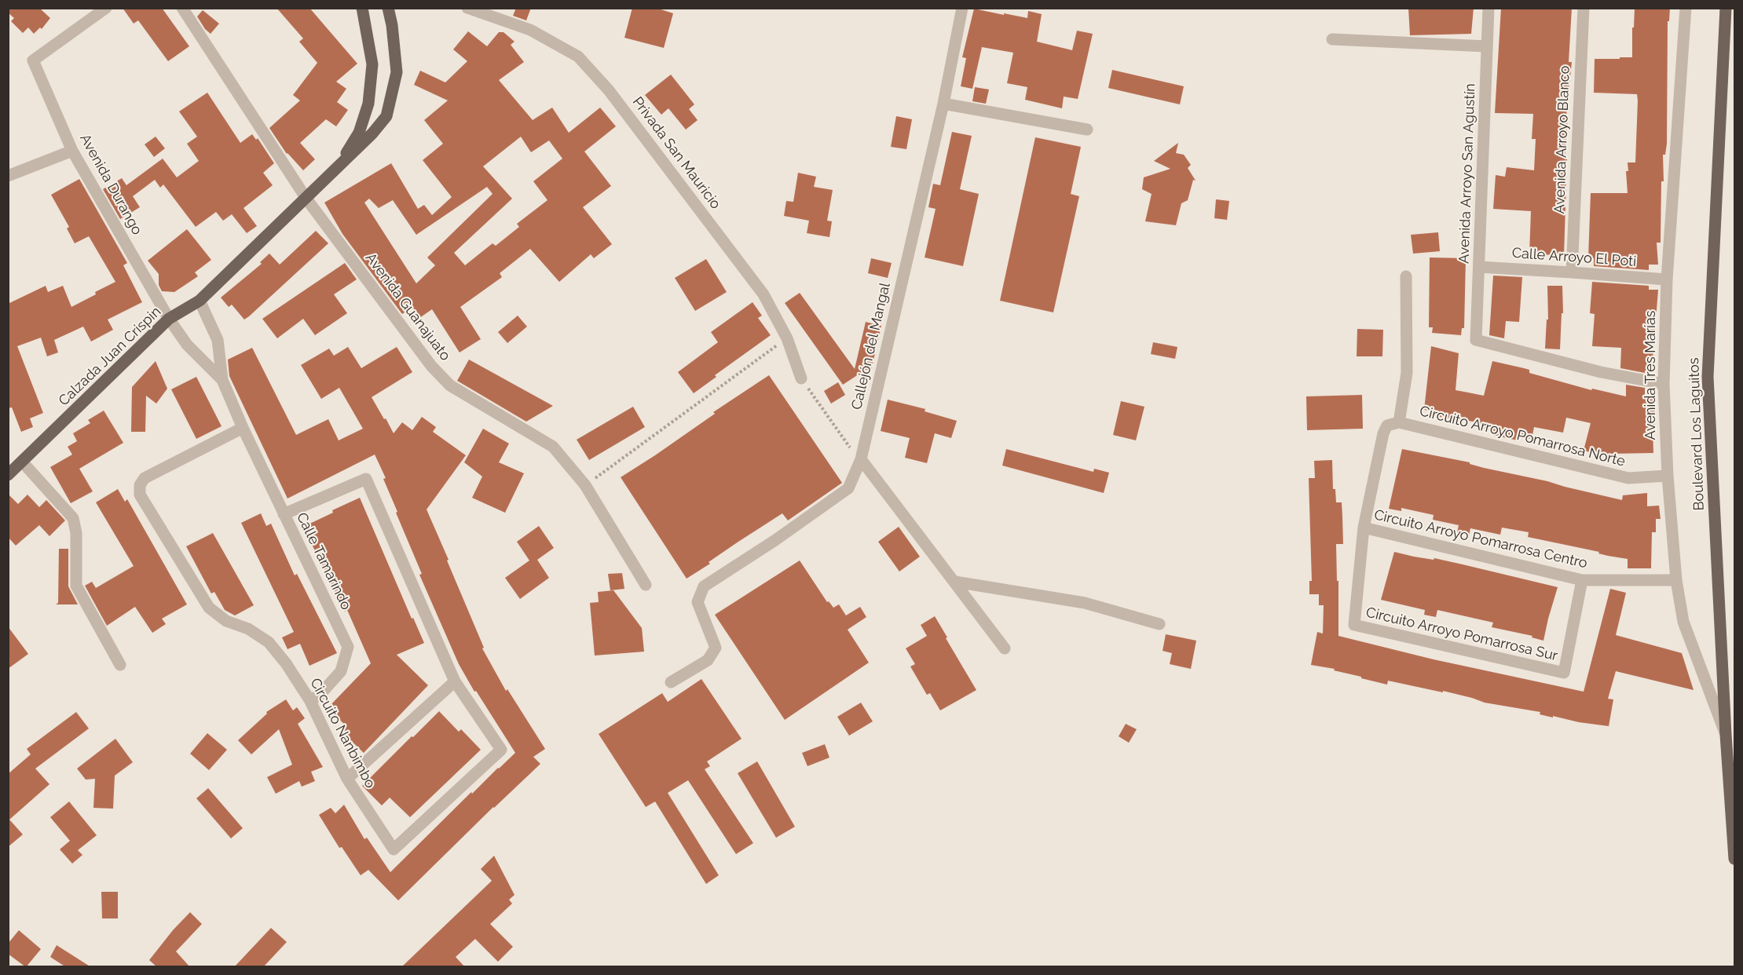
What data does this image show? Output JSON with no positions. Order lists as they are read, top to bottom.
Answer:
{
  "streets": {
    "main road": ["Calzada Juan Crispin", "Boulevard Los Laguitos"],
    "street": [
      "Avenida Arroyo Blanco",
      "Privada San Mauricio",
      "Avenida Arroyo San Agustín",
      "Avenida Durango",
      "Calle Arroyo El Poti",
      "Avenida Guanajuato",
      "Callejón del Mangal",
      "Avenida Tres Marías",
      "Circuito Arroyo Pomarrosa Norte",
      "Circuito Arroyo Pomarrosa Centro",
      "Calle Tamarindo",
      "Circuito Arroyo Pomarrosa Sur",
      "Circuito Nanbimbo"
    ]
  },
  "crossings": [
    ["Avenida Arroyo Blanco", "Calle Arroyo El Poti"],
    ["Avenida Arroyo San Agustín", "Calle Arroyo El Poti"],
    ["Avenida Arroyo San Agustín", "Avenida Tres Marías"],
    ["Avenida Durango", "Calzada Juan Crispin"],
    ["Calle Arroyo El Poti", "Avenida Tres Marías"],
    ["Avenida Guanajuato", "Calzada Juan Crispin"],
    ["Avenida Tres Marías", "Boulevard Los Laguitos"],
    ["Avenida Tres Marías", "Circuito Arroyo Pomarrosa Norte"],
    ["Avenida Tres Marías", "Circuito Arroyo Pomarrosa Centro"],
    ["Circuito Arroyo Pomarrosa Centro", "Circuito Arroyo Pomarrosa Sur"],
    ["Calle Tamarindo", "Circuito Nanbimbo"]
  ]
}
